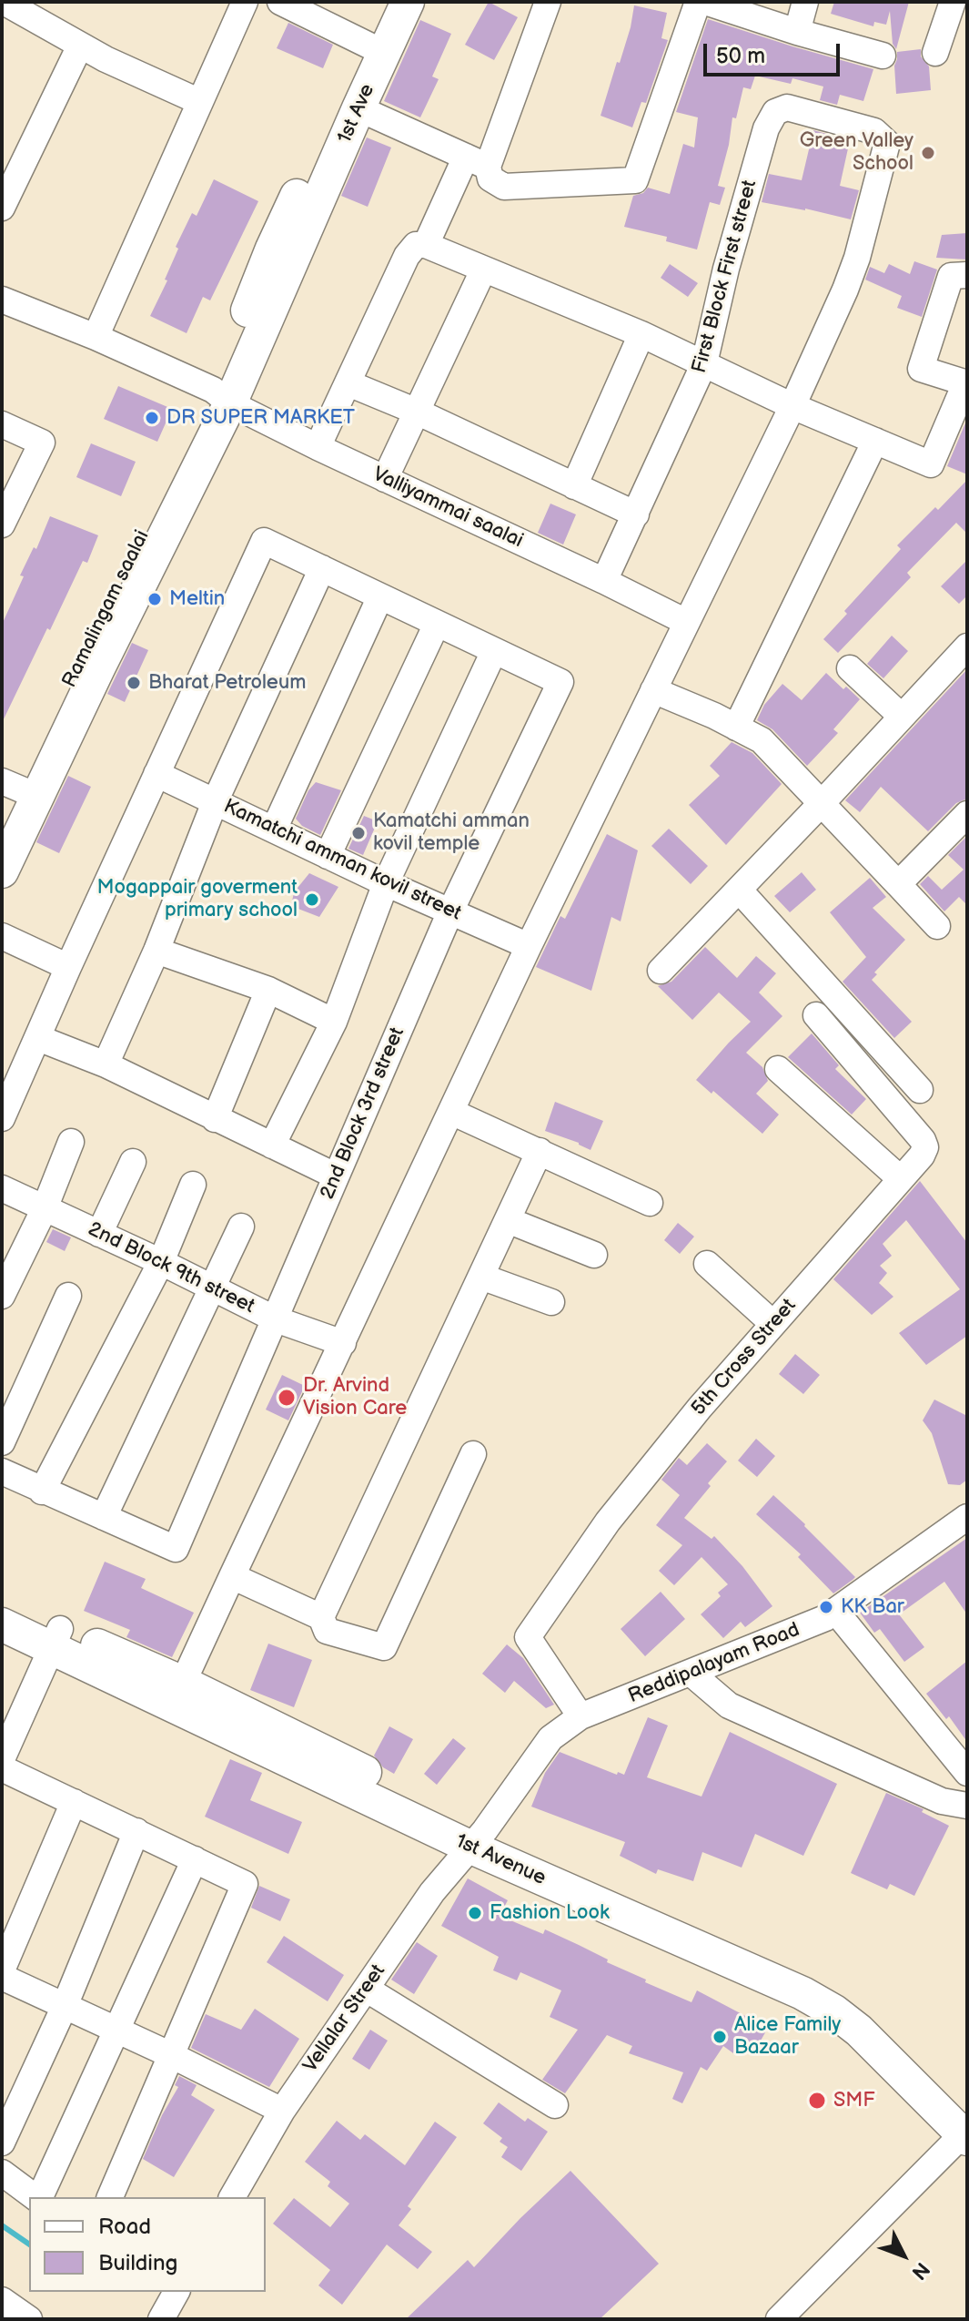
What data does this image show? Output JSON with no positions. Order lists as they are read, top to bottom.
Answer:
{
  "streets": {
    "main road": ["1st Ave", "Ramalingam saalai", "1st Avenue"],
    "street": [
      "First Block First street",
      "Valliyammai saalai",
      "Kamatchi amman kovil street",
      "2nd Block 3rd street",
      "2nd Block 9th street",
      "5th Cross Street",
      "Reddipalayam Road",
      "Vellalar Street"
    ]
  },
  "crossings": [
    ["1st Ave", "Ramalingam saalai"],
    ["First Block First street", "Valliyammai saalai"],
    ["Valliyammai saalai", "Ramalingam saalai"],
    ["Kamatchi amman kovil street", "2nd Block 3rd street"],
    ["2nd Block 3rd street", "2nd Block 9th street"],
    ["5th Cross Street", "Reddipalayam Road"],
    ["Reddipalayam Road", "1st Avenue"],
    ["Reddipalayam Road", "Vellalar Street"],
    ["1st Avenue", "Vellalar Street"]
  ],
  "places": [
    "Green Valley School",
    "DR SUPER MARKET",
    "Meltin",
    "Bharat Petroleum",
    "Kamatchi amman kovil temple",
    "Mogappair goverment primary school",
    "Dr. Arvind Vision Care",
    "KK Bar",
    "Fashion Look",
    "Alice Family Bazaar",
    "SMF"
  ],
  "legend": ["Road", "Building"],
  "scale_bar": "50 m",
  "north": "bottom right"
}
